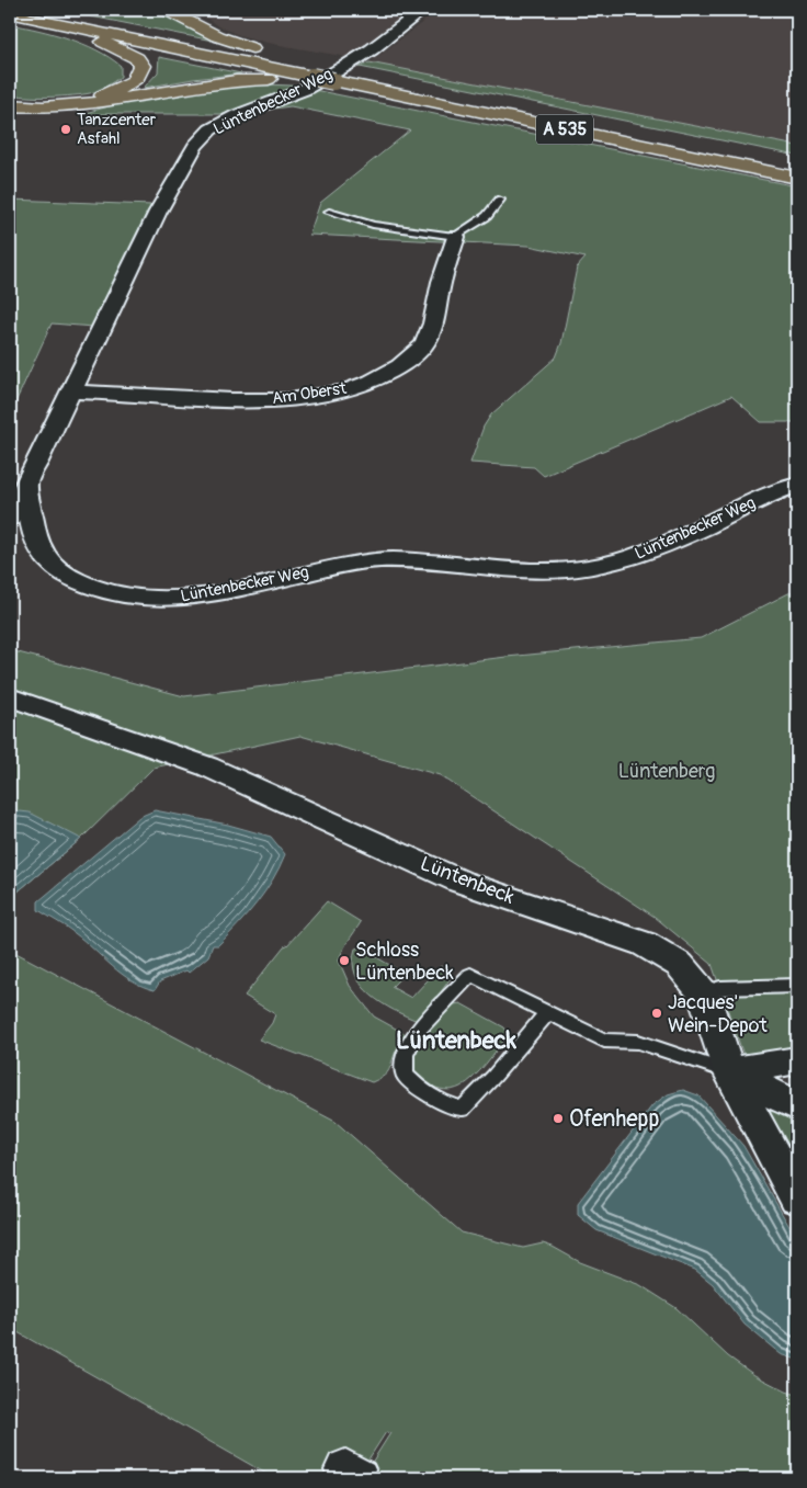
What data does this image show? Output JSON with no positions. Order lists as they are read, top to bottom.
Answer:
{
  "streets": {
    "main road": ["A 535"],
    "street": ["Lüntenbecker Weg", "Am Oberst", "Lüntenbeck"]
  },
  "crossings": [
    ["Lüntenbecker Weg", "Am Oberst"]
  ],
  "districts": ["Lüntenbeck"],
  "parks": ["Lüntenberg"],
  "places": [
    "Tanzcenter Asfahl",
    "Schloss Lüntenbeck",
    "Jacques' Wein-Depot",
    "Ofenhepp"
  ]
}
